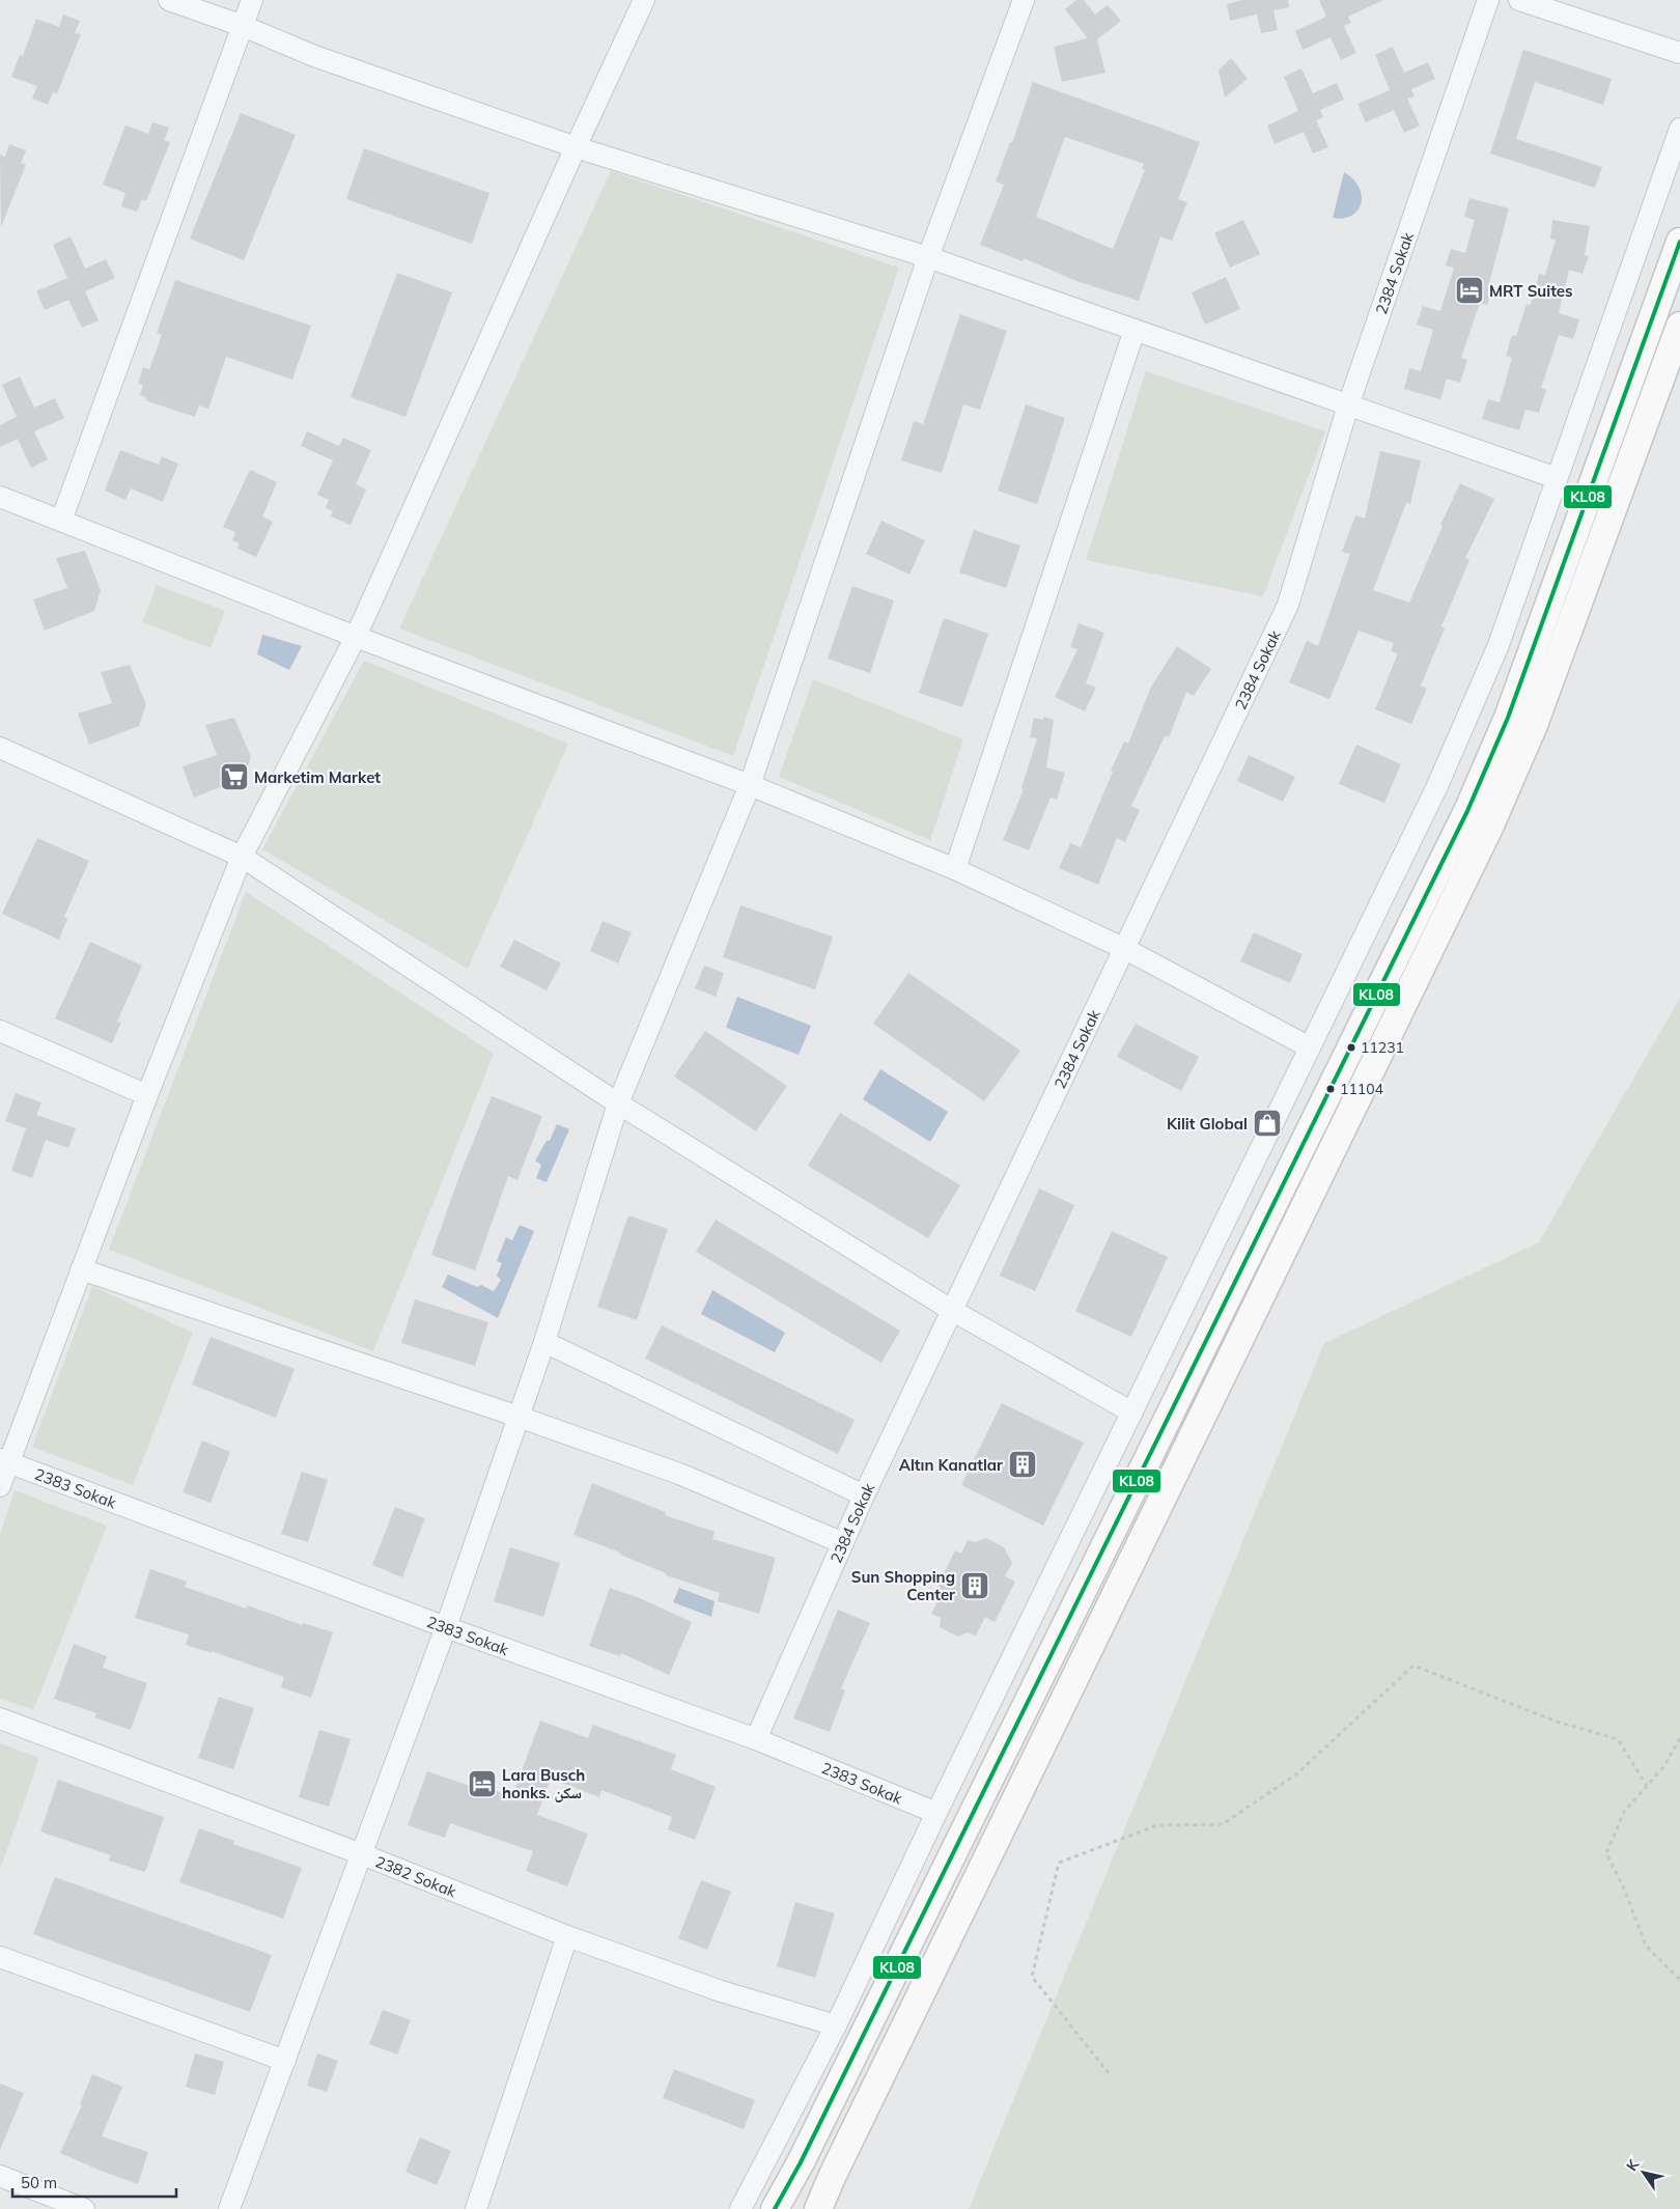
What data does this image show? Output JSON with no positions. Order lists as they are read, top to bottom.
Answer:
{
  "streets": {
    "street": ["2384 Sokak", "2383 Sokak", "2382 Sokak"]
  },
  "crossings": [
    ["2384 Sokak", "2383 Sokak"]
  ],
  "places": {
    "hotel": ["MRT Suites", "Lara Busch honks. سكن"],
    "supermarket": ["Marketim Market"],
    "other": ["11231", "11104"],
    "shop": ["Kilit Global"],
    "building": ["Altın Kanatlar", "Sun Shopping Center"]
  },
  "lines": ["transit line KL08"],
  "scale_bar": "50 m",
  "north": "top left"
}
